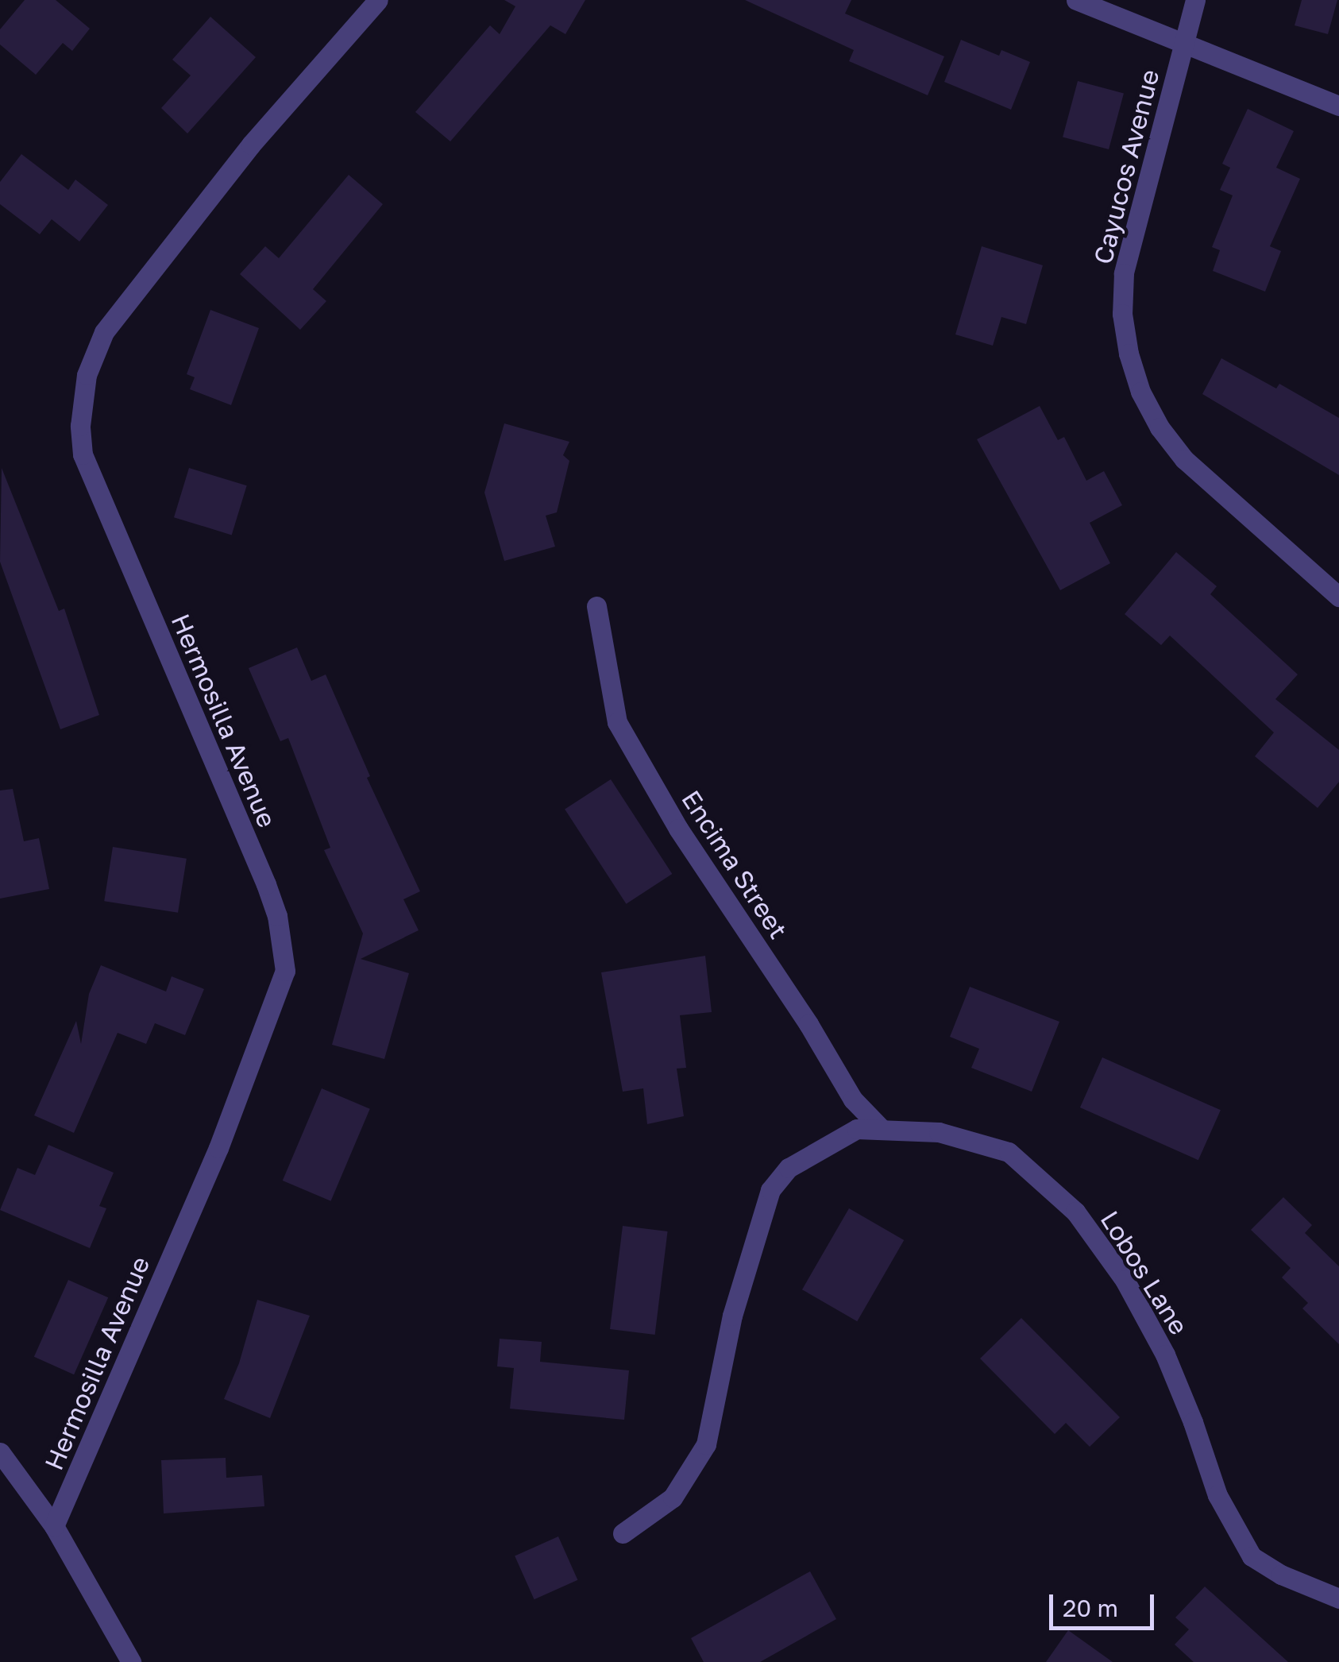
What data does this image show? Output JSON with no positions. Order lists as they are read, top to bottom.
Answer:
{
  "streets": {
    "street": [
      "Cayucos Avenue",
      "Hermosilla Avenue",
      "Encima Street",
      "Lobos Lane"
    ]
  },
  "crossings": [
    ["Encima Street", "Lobos Lane"]
  ],
  "scale_bar": "20 m"
}
